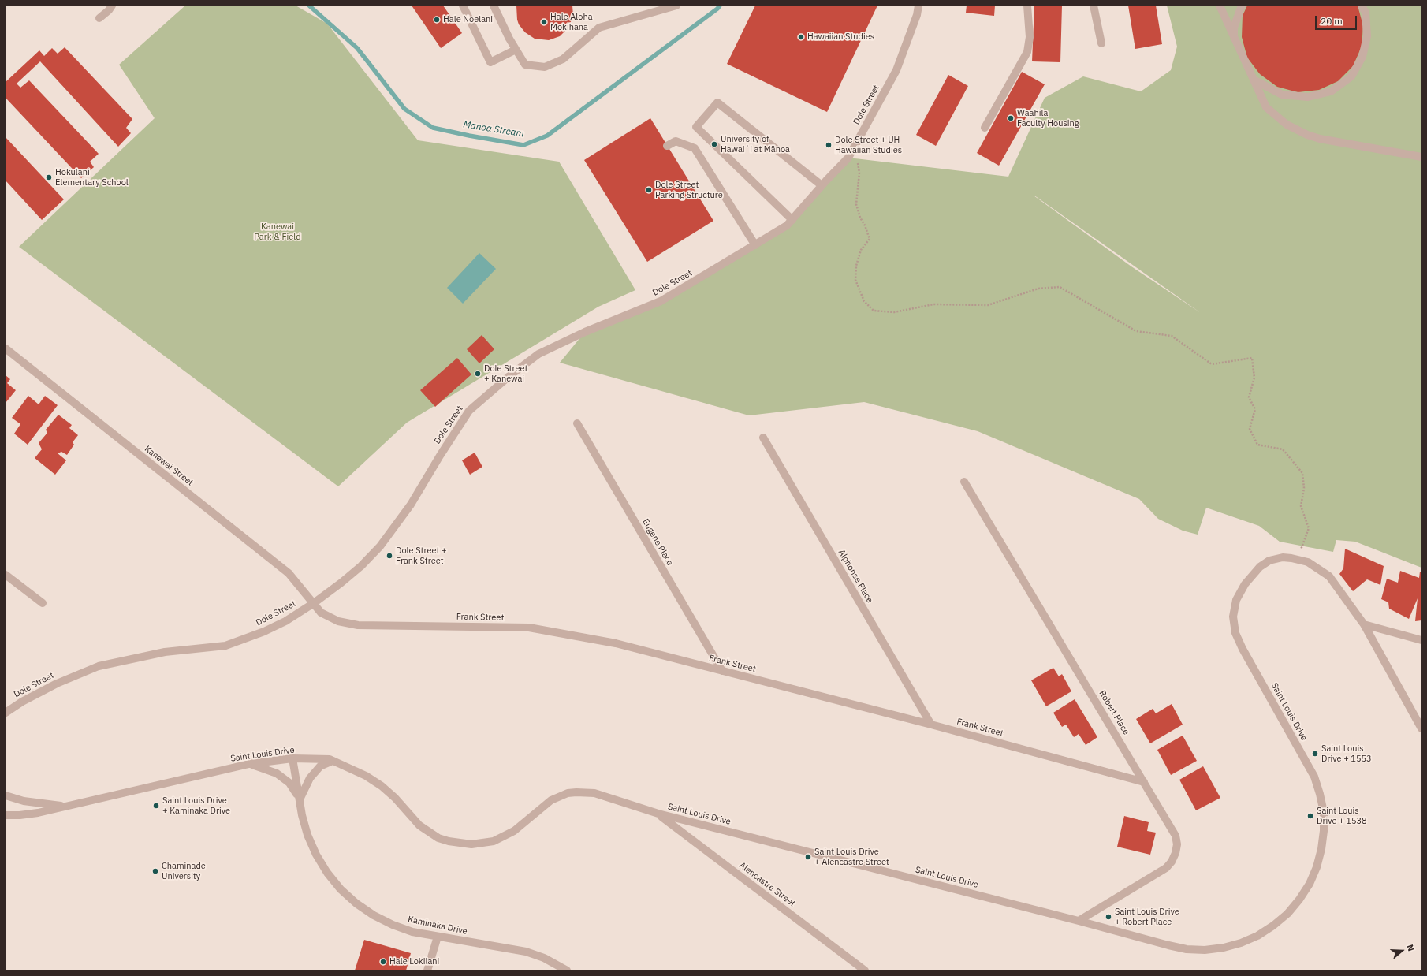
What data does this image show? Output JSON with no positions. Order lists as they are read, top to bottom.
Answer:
{
  "streets": {
    "street": [
      "Dole Street",
      "Kanewai Street",
      "Eugene Place",
      "Alphonse Place",
      "Frank Street",
      "Saint Louis Drive",
      "Robert Place",
      "Alencastre Street",
      "Kaminaka Drive"
    ]
  },
  "crossings": [
    ["Dole Street", "Kanewai Street"],
    ["Dole Street", "Frank Street"],
    ["Kanewai Street", "Frank Street"],
    ["Eugene Place", "Frank Street"],
    ["Alphonse Place", "Frank Street"],
    ["Frank Street", "Robert Place"],
    ["Saint Louis Drive", "Robert Place"],
    ["Saint Louis Drive", "Alencastre Street"],
    ["Saint Louis Drive", "Kaminaka Drive"]
  ],
  "water": ["Manoa Stream"],
  "parks": ["Kanewai Park & Field"],
  "places": [
    "Hale Noelani",
    "Hale Aloha Mokihana",
    "Hawaiian Studies",
    "Waahila Faculty Housing",
    "University of Hawaiʻi at Mānoa",
    "Dole Street + UH Hawaiian Studies",
    "Hokulani Elementary School",
    "Dole Street Parking Structure",
    "Dole Street + Kanewai",
    "Dole Street + Frank Street",
    "Saint Louis Drive + 1553",
    "Saint Louis Drive + Kaminaka Drive",
    "Saint Louis Drive + 1538",
    "Saint Louis Drive + Alencastre Street",
    "Chaminade University",
    "Saint Louis Drive + Robert Place",
    "Hale Lokilani"
  ],
  "scale_bar": "20 m",
  "north": "right"
}
